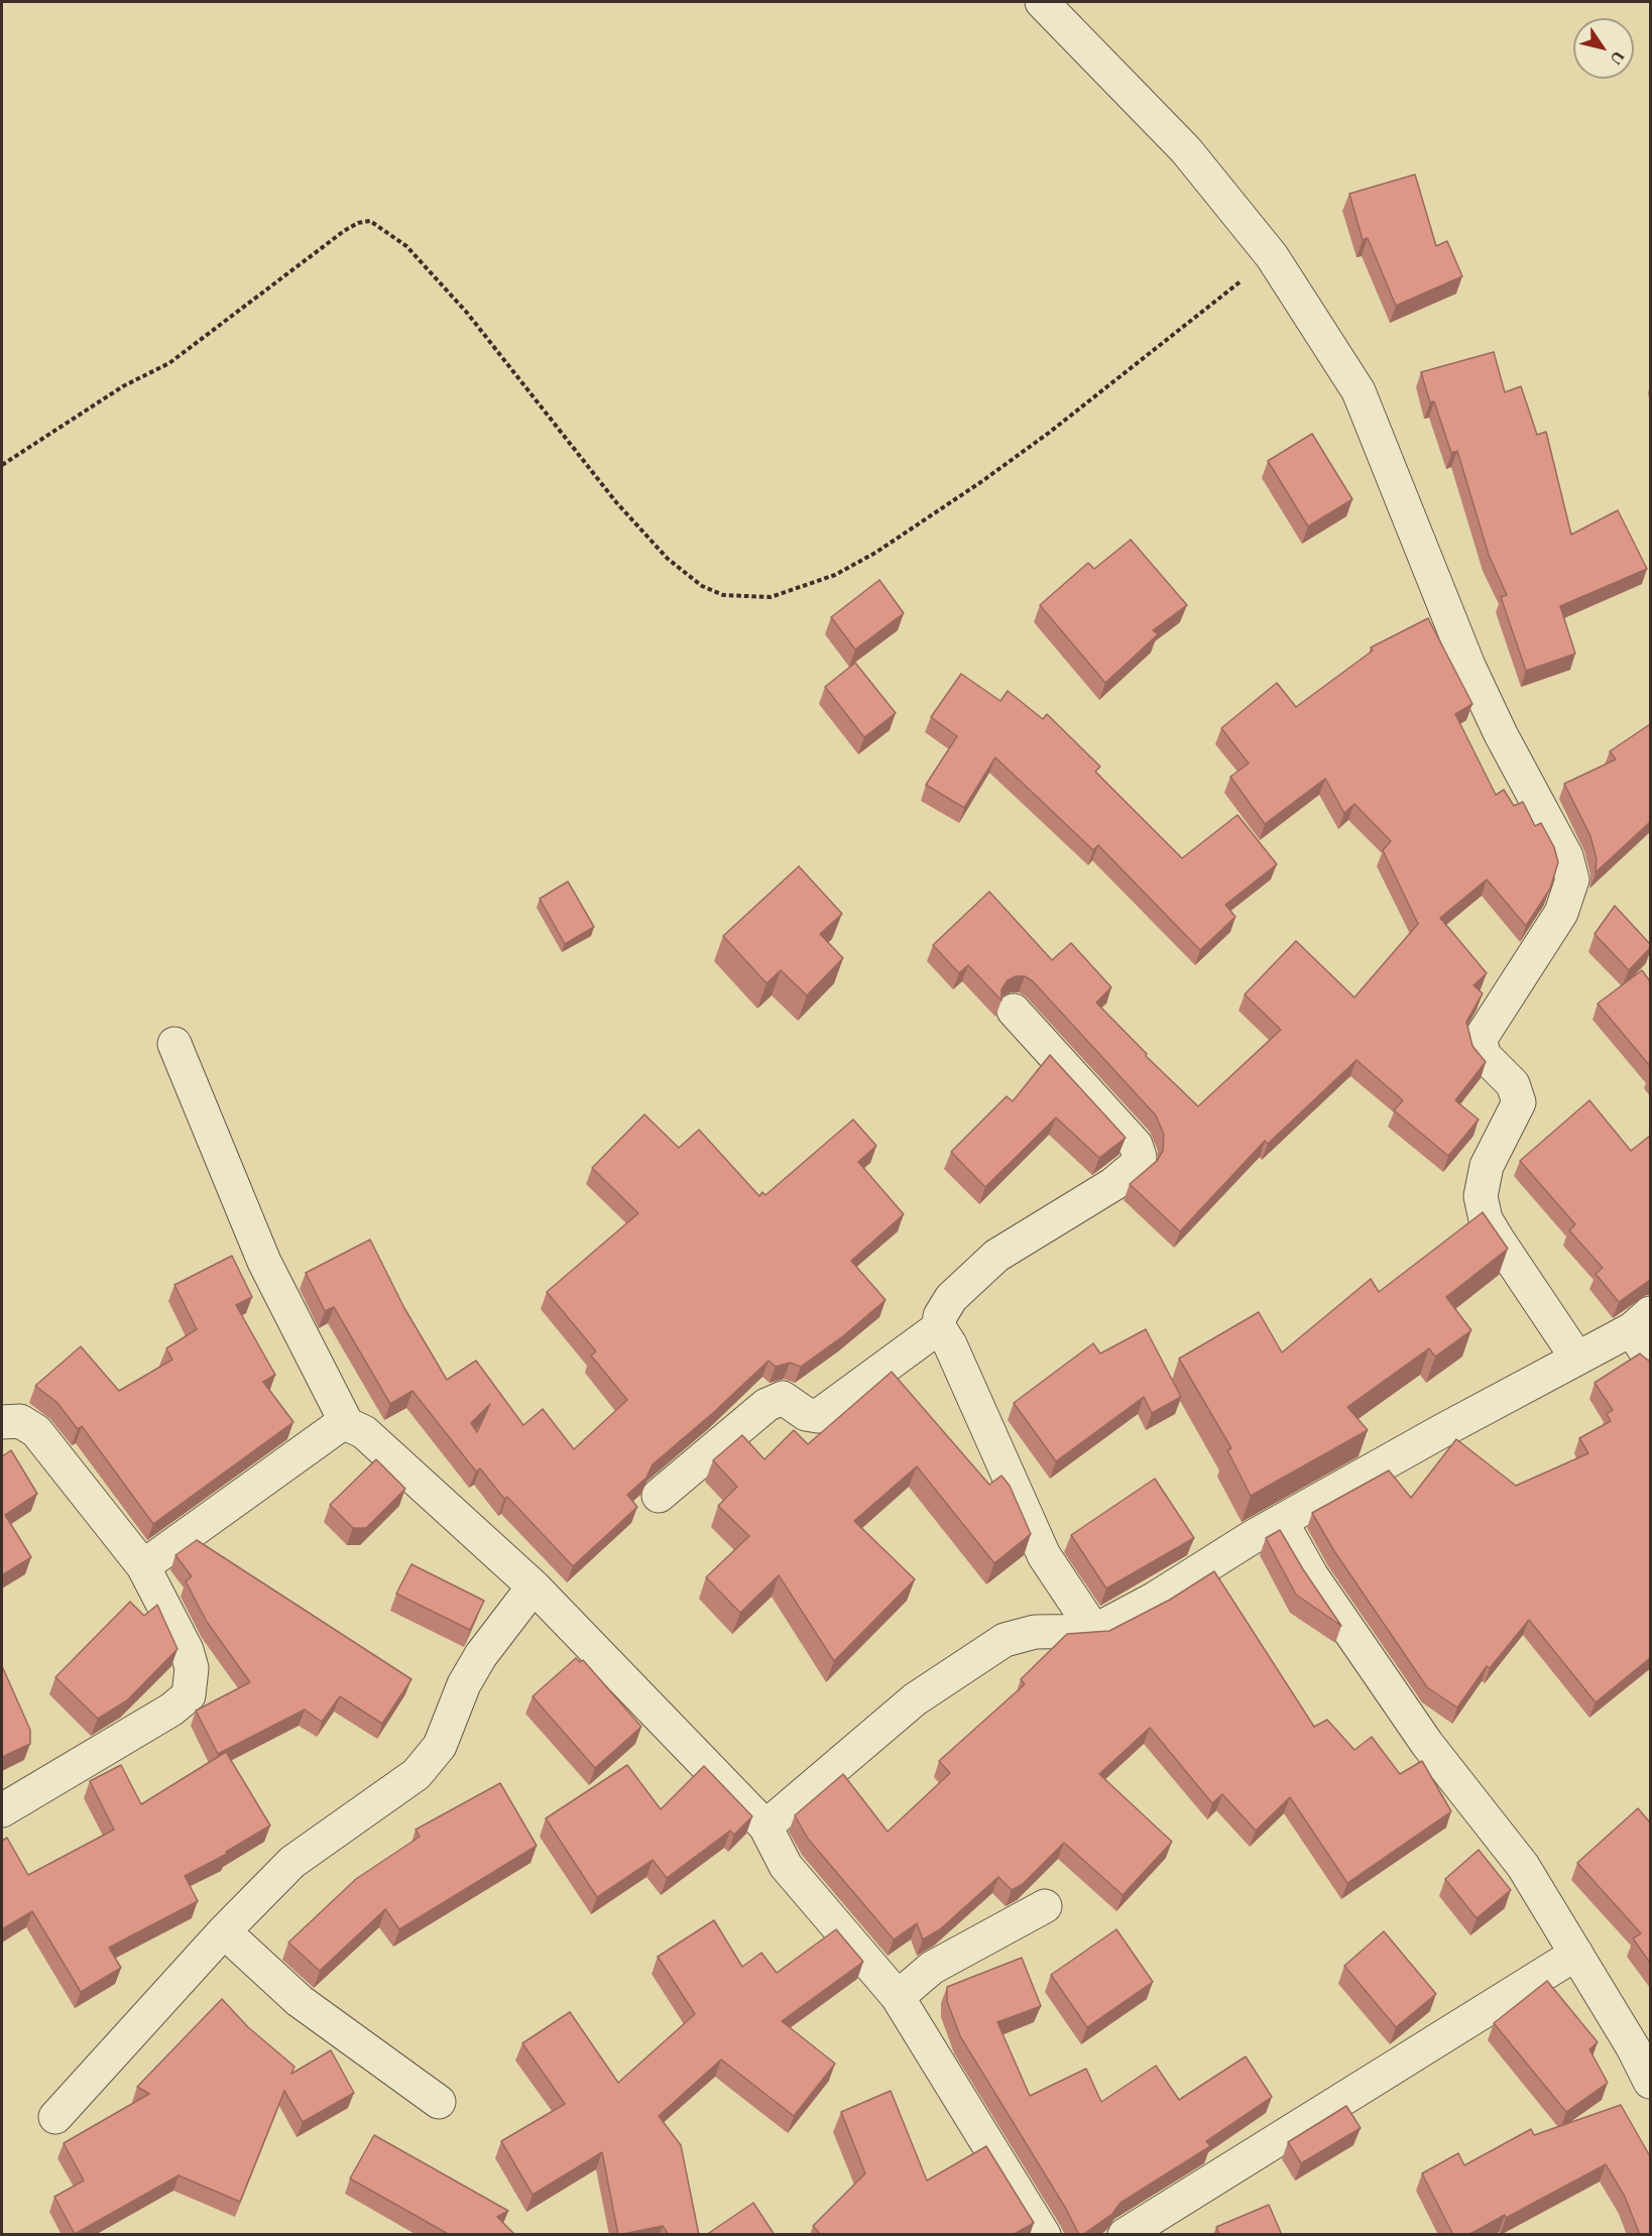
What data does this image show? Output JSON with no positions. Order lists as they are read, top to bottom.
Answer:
{
  "north": "bottom right"
}
